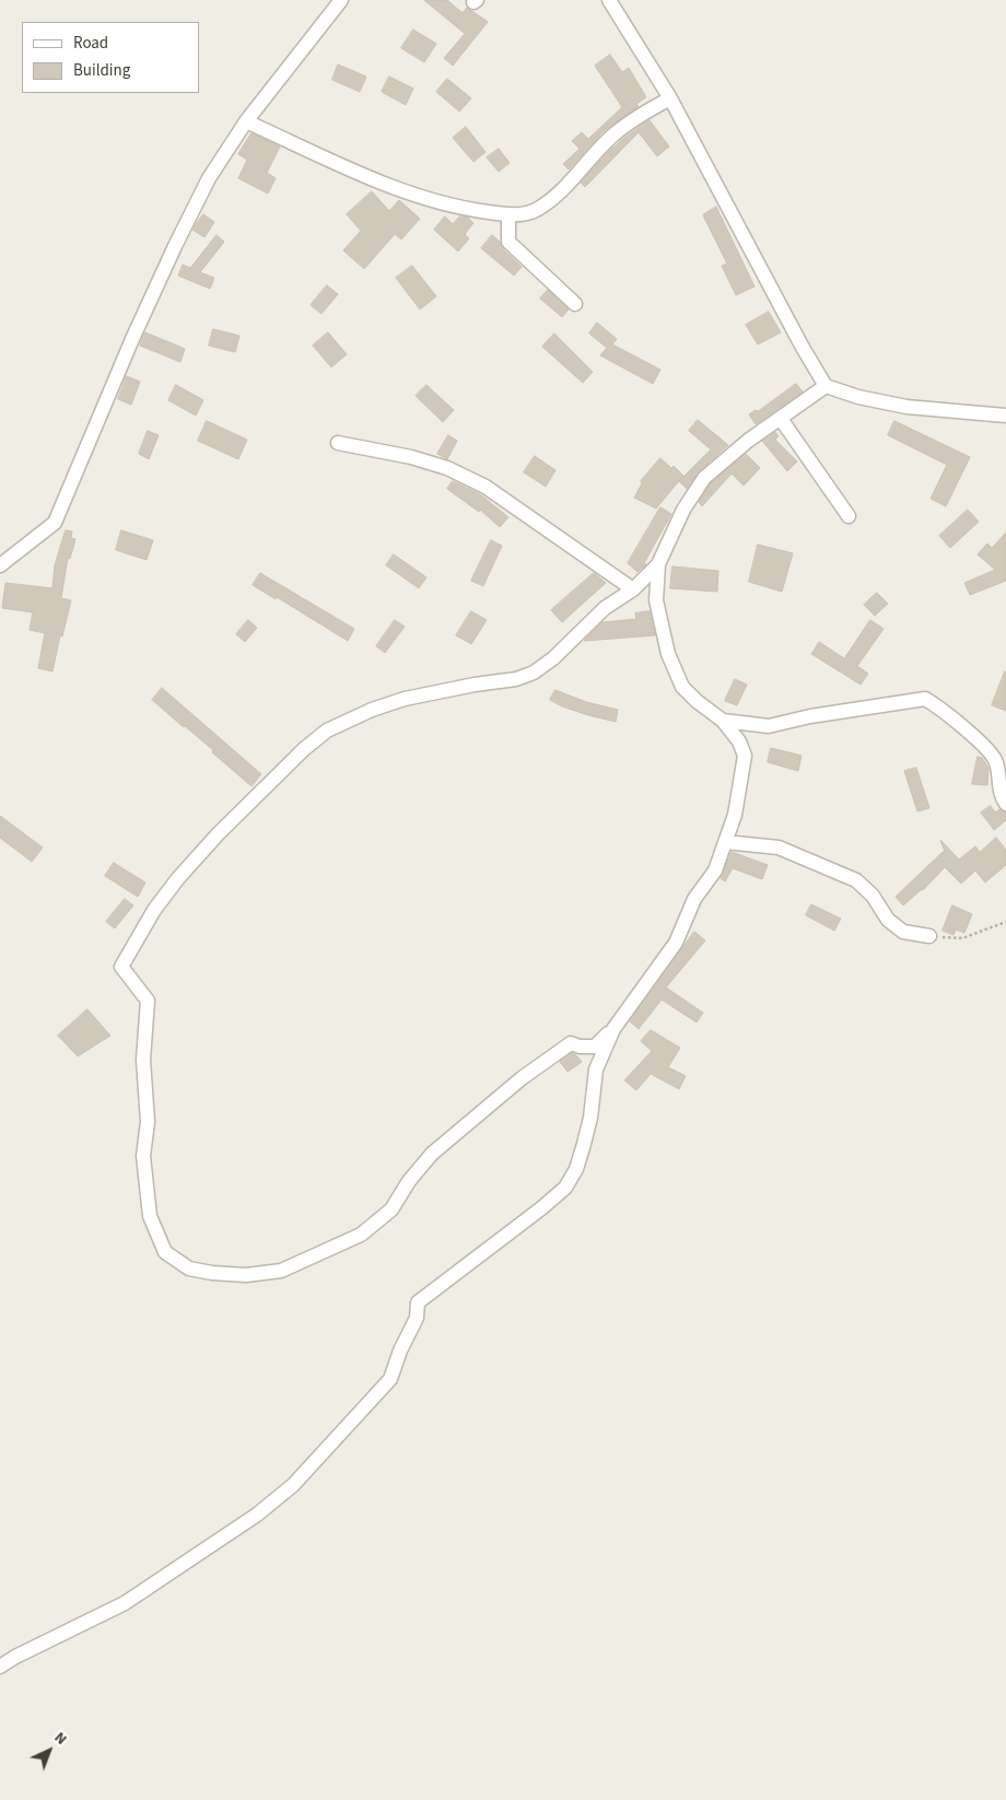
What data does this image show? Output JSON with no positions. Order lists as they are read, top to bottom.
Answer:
{
  "legend": ["Road", "Building"],
  "north": "top right"
}
